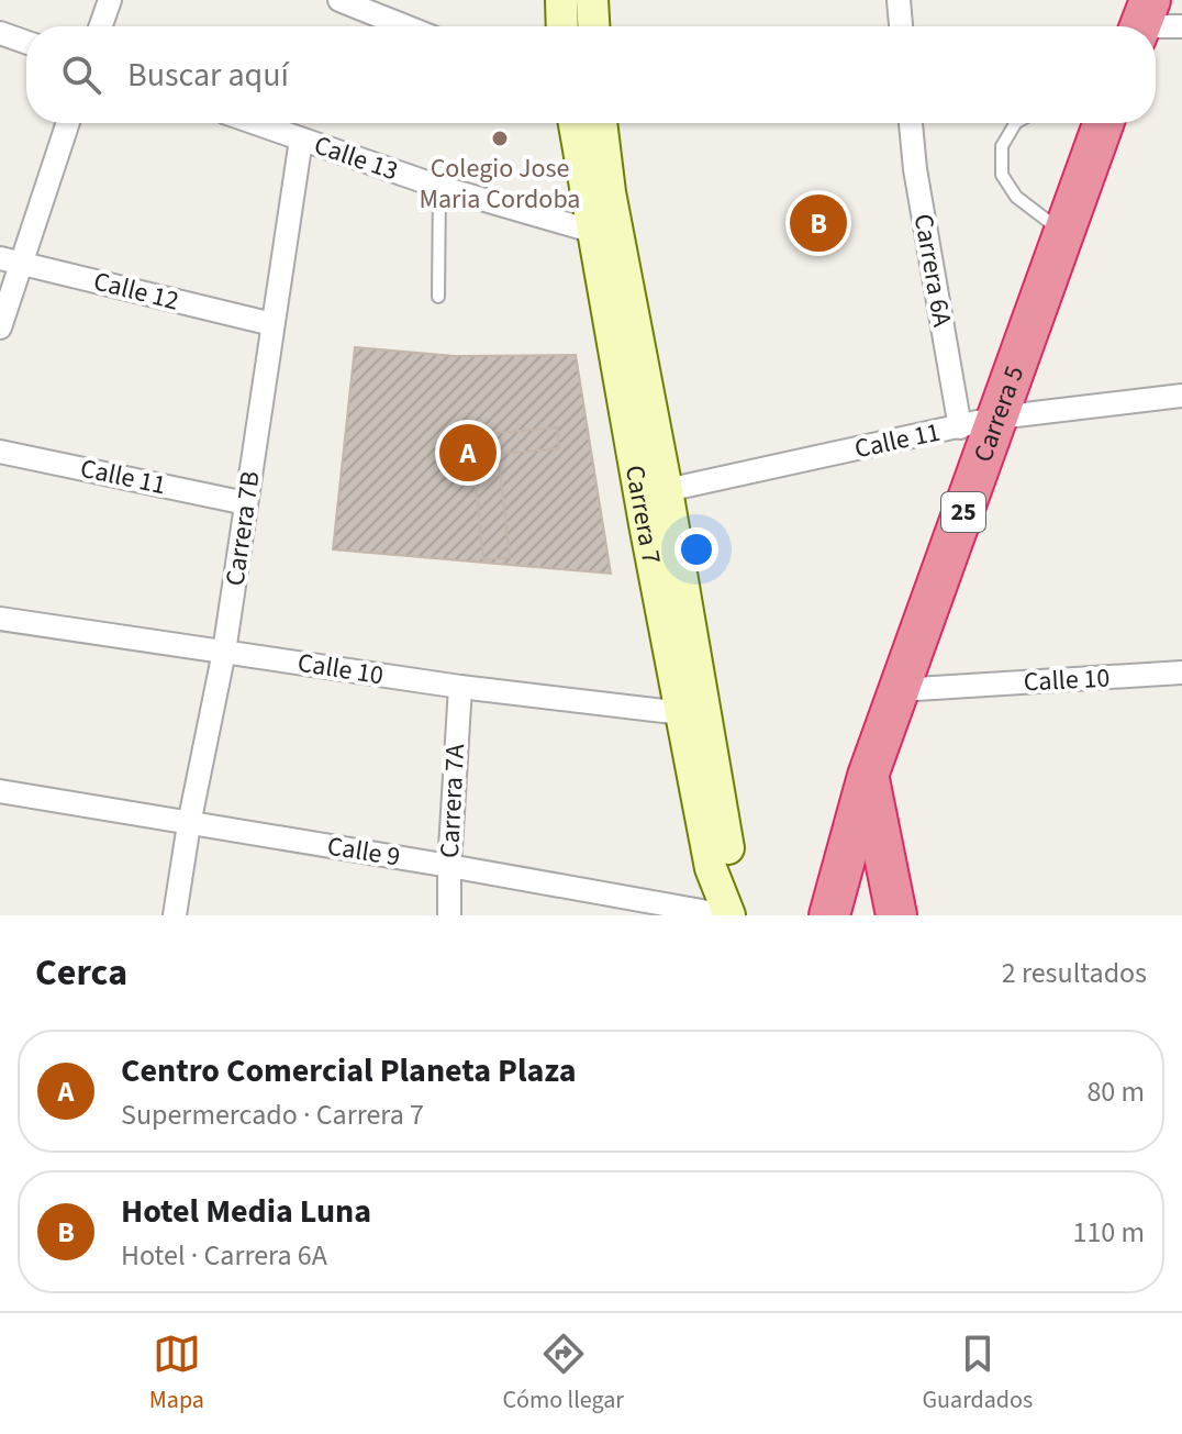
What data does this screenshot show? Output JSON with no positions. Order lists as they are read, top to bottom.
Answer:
{
  "streets": {
    "highway": ["Carrera 5", "25"],
    "main road": ["Carrera 7"],
    "street": [
      "Calle 13",
      "Carrera 6A",
      "Calle 12",
      "Calle 11",
      "Carrera 7B",
      "Calle 10",
      "Carrera 7A",
      "Calle 9"
    ]
  },
  "crossings": [
    ["Calle 13", "Carrera 7"],
    ["Calle 13", "Carrera 7B"],
    ["Carrera 6A", "Carrera 5"],
    ["Carrera 6A", "Calle 11"],
    ["Calle 12", "Carrera 7B"],
    ["Carrera 5", "Calle 11"],
    ["Carrera 5", "Calle 10"],
    ["Calle 11", "Carrera 7"],
    ["Calle 11", "Carrera 7B"],
    ["Carrera 7", "Calle 10"],
    ["Carrera 7", "Calle 9"],
    ["Carrera 7B", "Calle 10"],
    ["Carrera 7B", "Calle 9"],
    ["Calle 10", "Carrera 7A"],
    ["Carrera 7A", "Calle 9"]
  ],
  "places": ["Colegio Jose Maria Cordoba"],
  "page": {
    "search": "Buscar aquí",
    "pins": ["B", "A"],
    "heading": ["Cerca", "2 resultados"],
    "list": [
      {
        "mark": "A",
        "name": "Centro Comercial Planeta Plaza",
        "note": "Supermercado · Carrera 7",
        "value": "80 m"
      },
      {
        "mark": "B",
        "name": "Hotel Media Luna",
        "note": "Hotel · Carrera 6A",
        "value": "110 m"
      }
    ],
    "nav": ["Mapa", "Cómo llegar", "Guardados"]
  }
}
